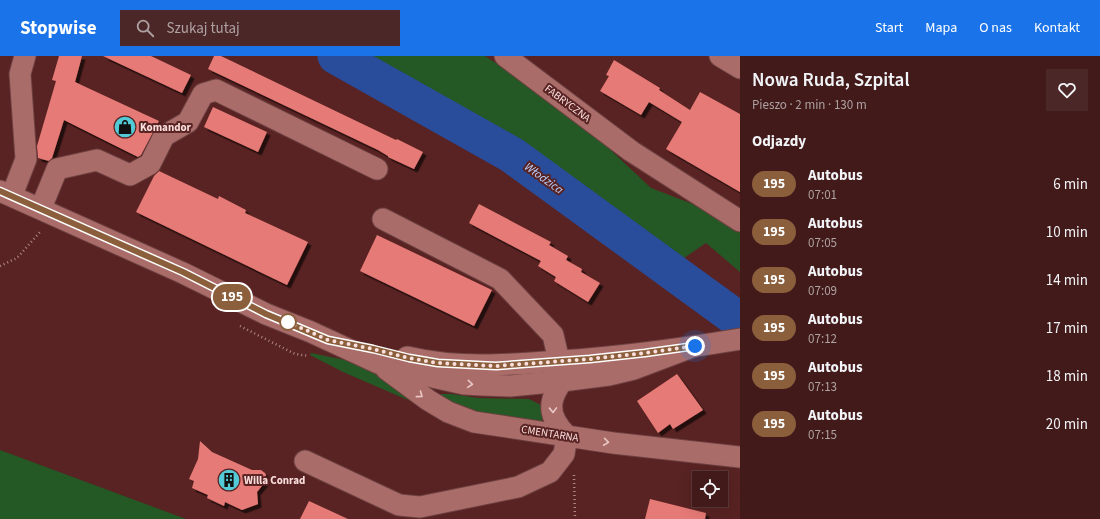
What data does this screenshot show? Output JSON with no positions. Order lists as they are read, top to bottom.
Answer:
{
  "streets": {
    "street": ["FABRYCZNA", "CMENTARNA"]
  },
  "water": ["Włodzica"],
  "places": {
    "shop": ["Komandor"],
    "building": ["Willa Conrad"]
  },
  "lines": ["bus line 195"],
  "page": {
    "header": "Stopwise",
    "search": "Szukaj tutaj",
    "nav": [
      "Start",
      "Mapa",
      "O nas",
      "Kontakt"
    ],
    "on_map": "195",
    "heading": [
      ["Nowa Ruda, Szpital", "Pieszo · 2 min · 130 m"],
      "Odjazdy"
    ],
    "list": [
      {
        "mark": "195",
        "name": "Autobus",
        "note": "07:01",
        "value": "6 min"
      },
      {
        "mark": "195",
        "name": "Autobus",
        "note": "07:05",
        "value": "10 min"
      },
      {
        "mark": "195",
        "name": "Autobus",
        "note": "07:09",
        "value": "14 min"
      },
      {
        "mark": "195",
        "name": "Autobus",
        "note": "07:12",
        "value": "17 min"
      },
      {
        "mark": "195",
        "name": "Autobus",
        "note": "07:13",
        "value": "18 min"
      },
      {
        "mark": "195",
        "name": "Autobus",
        "note": "07:15",
        "value": "20 min"
      }
    ]
  }
}
